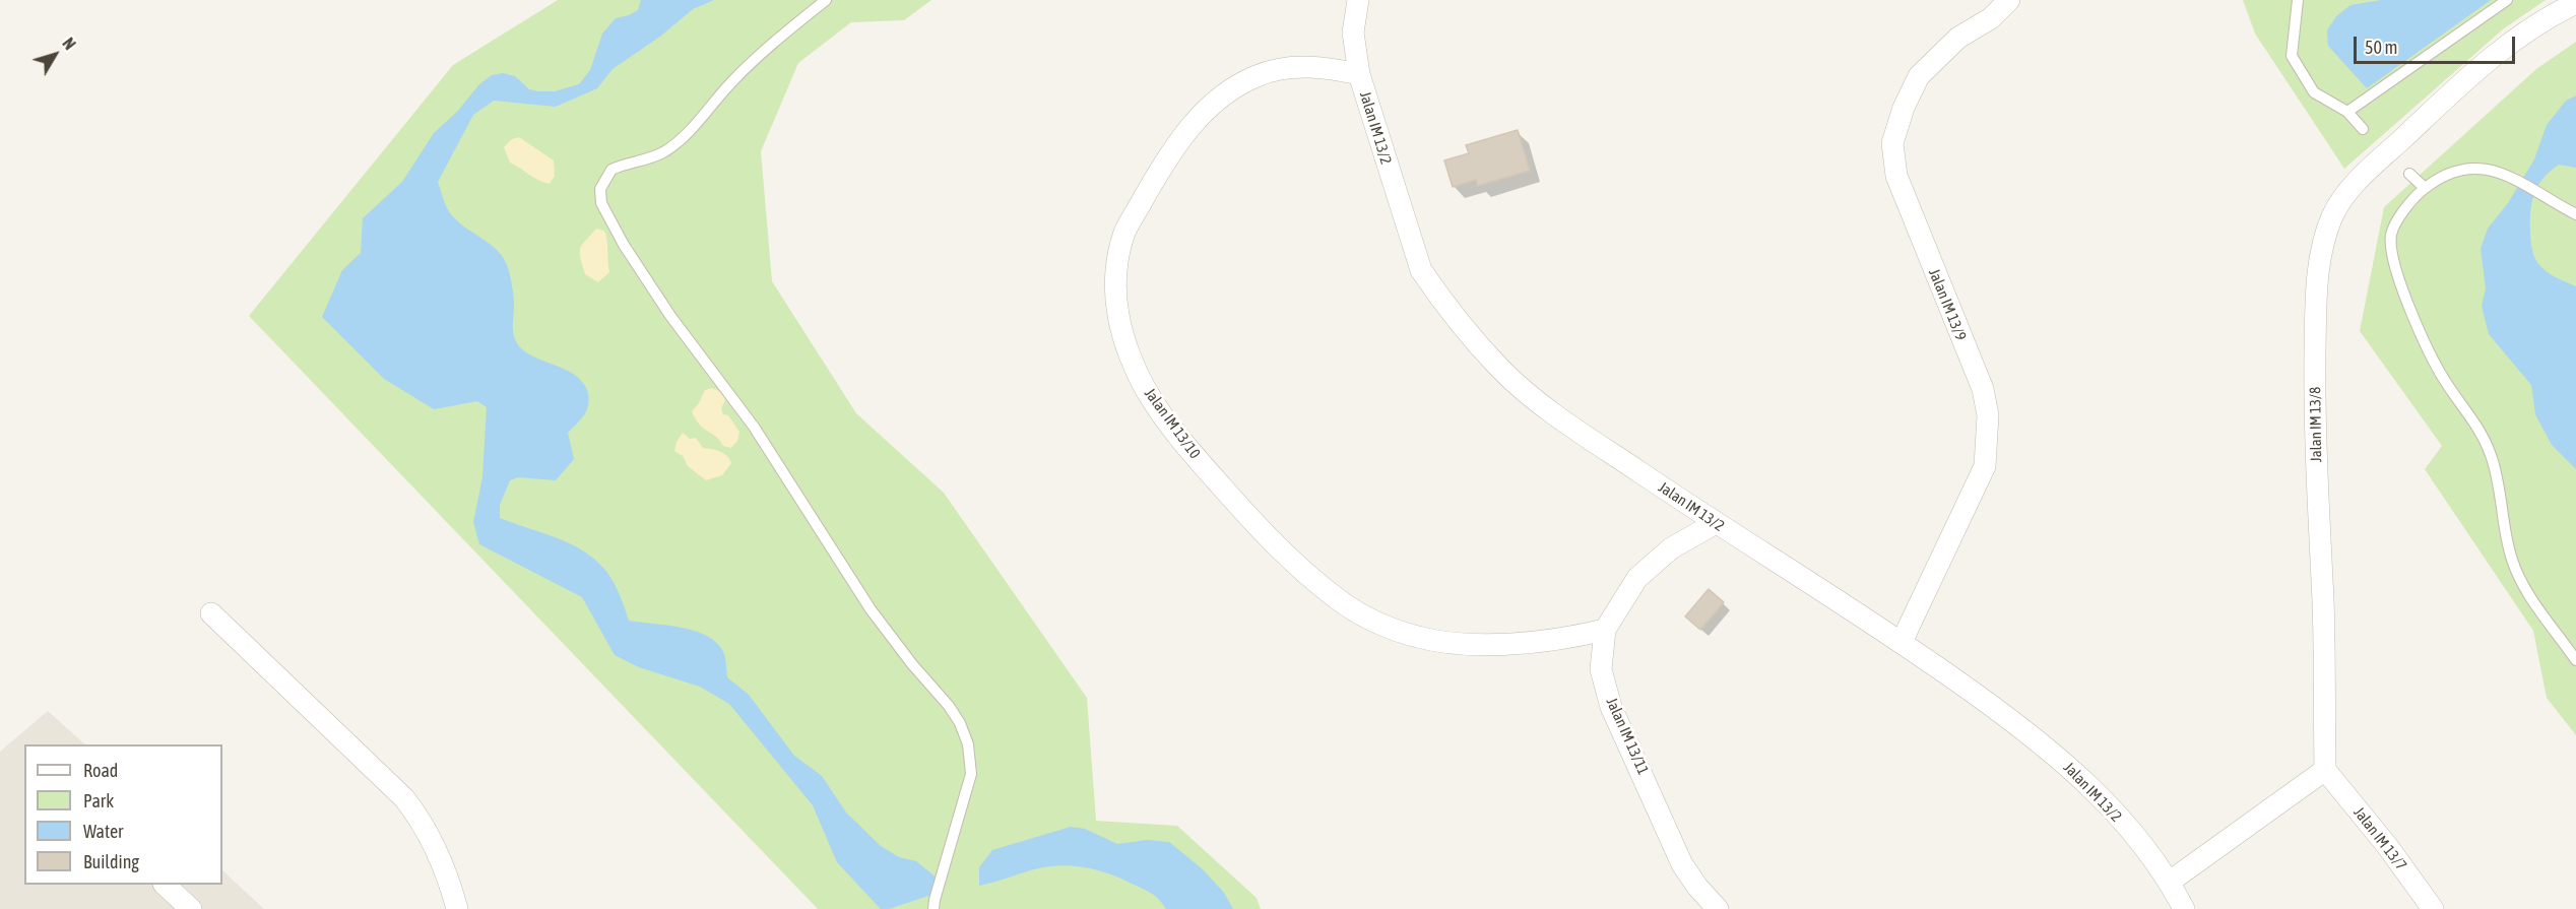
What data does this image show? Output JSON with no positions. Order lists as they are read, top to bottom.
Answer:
{
  "streets": {
    "street": [
      "Jalan IM 13/2",
      "Jalan IM 13/9",
      "Jalan IM 13/10",
      "Jalan IM 13/8",
      "Jalan IM 13/11",
      "Jalan IM 13/7"
    ]
  },
  "crossings": [
    ["Jalan IM 13/2", "Jalan IM 13/9"],
    ["Jalan IM 13/2", "Jalan IM 13/10"],
    ["Jalan IM 13/2", "Jalan IM 13/11"],
    ["Jalan IM 13/10", "Jalan IM 13/11"],
    ["Jalan IM 13/8", "Jalan IM 13/7"]
  ],
  "legend": [
    "Road",
    "Park",
    "Water",
    "Building"
  ],
  "scale_bar": "50 m",
  "north": "top right"
}
